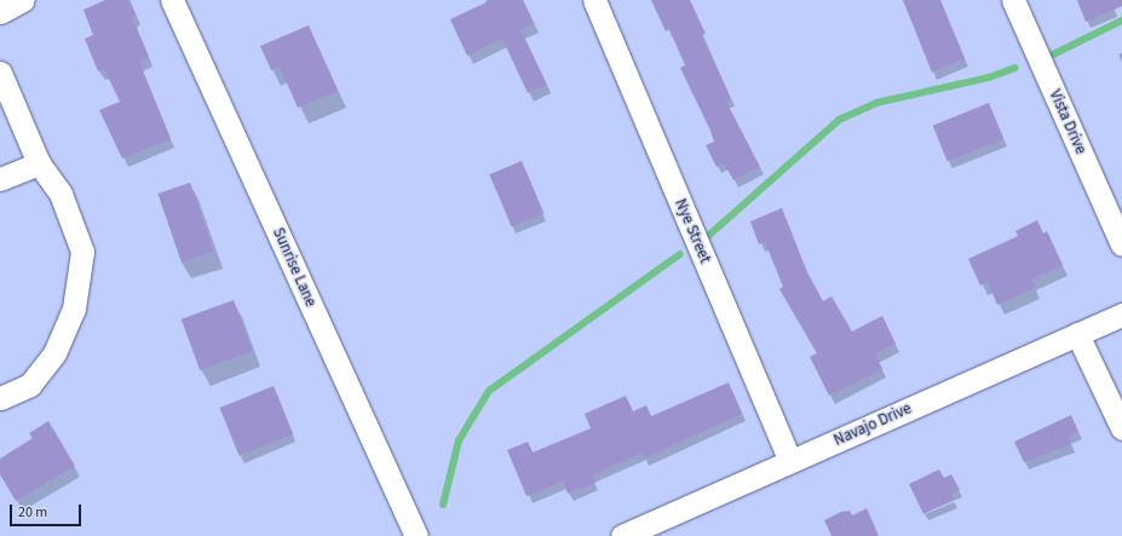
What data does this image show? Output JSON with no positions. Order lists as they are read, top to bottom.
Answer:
{
  "streets": {
    "street": [
      "Vista Drive",
      "Nye Street",
      "Sunrise Lane",
      "Navajo Drive"
    ]
  },
  "crossings": [
    ["Nye Street", "Navajo Drive"]
  ],
  "scale_bar": "20 m"
}
